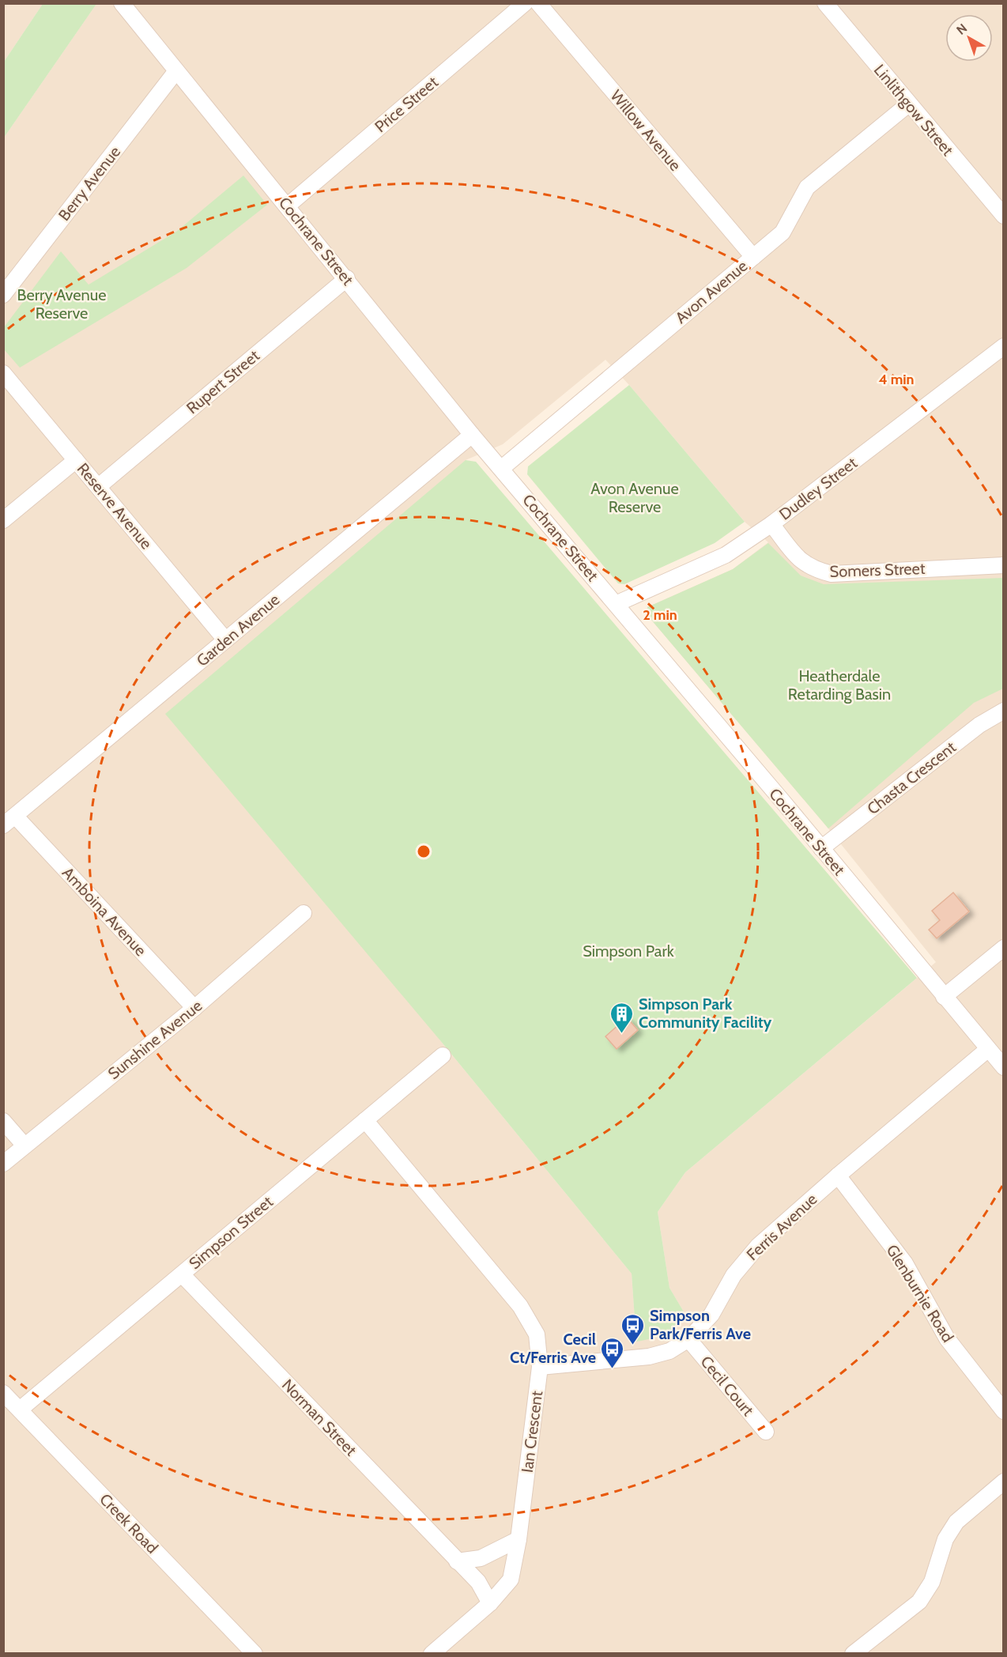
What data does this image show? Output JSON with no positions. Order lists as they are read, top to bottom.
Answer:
{
  "streets": {
    "street": [
      "Price Street",
      "Linlithgow Street",
      "Willow Avenue",
      "Berry Avenue",
      "Cochrane Street",
      "Avon Avenue",
      "Rupert Street",
      "Dudley Street",
      "Reserve Avenue",
      "Somers Street",
      "Garden Avenue",
      "Chasta Crescent",
      "Amboina Avenue",
      "Sunshine Avenue",
      "Ferris Avenue",
      "Simpson Street",
      "Glenburnie Road",
      "Cecil Court",
      "Norman Street",
      "Ian Crescent",
      "Creek Road"
    ]
  },
  "crossings": [
    ["Price Street", "Cochrane Street"],
    ["Linlithgow Street", "Avon Avenue"],
    ["Willow Avenue", "Avon Avenue"],
    ["Berry Avenue", "Cochrane Street"],
    ["Cochrane Street", "Avon Avenue"],
    ["Cochrane Street", "Rupert Street"],
    ["Cochrane Street", "Dudley Street"],
    ["Cochrane Street", "Garden Avenue"],
    ["Cochrane Street", "Chasta Crescent"],
    ["Cochrane Street", "Ferris Avenue"],
    ["Rupert Street", "Reserve Avenue"],
    ["Dudley Street", "Somers Street"],
    ["Reserve Avenue", "Garden Avenue"],
    ["Garden Avenue", "Amboina Avenue"],
    ["Amboina Avenue", "Sunshine Avenue"],
    ["Ferris Avenue", "Glenburnie Road"],
    ["Ferris Avenue", "Cecil Court"],
    ["Ferris Avenue", "Ian Crescent"],
    ["Simpson Street", "Norman Street"],
    ["Simpson Street", "Ian Crescent"],
    ["Simpson Street", "Creek Road"],
    ["Norman Street", "Ian Crescent"]
  ],
  "parks": [
    "Berry Avenue Reserve",
    "Avon Avenue Reserve",
    "Heatherdale Retarding Basin",
    "Simpson Park"
  ],
  "places": {
    "building": ["Simpson Park Community Facility"],
    "bus stop": ["Simpson Park/Ferris Ave", "Cecil Ct/Ferris Ave"]
  },
  "north": "top left",
  "rings": ["4 min", "2 min"]
}
